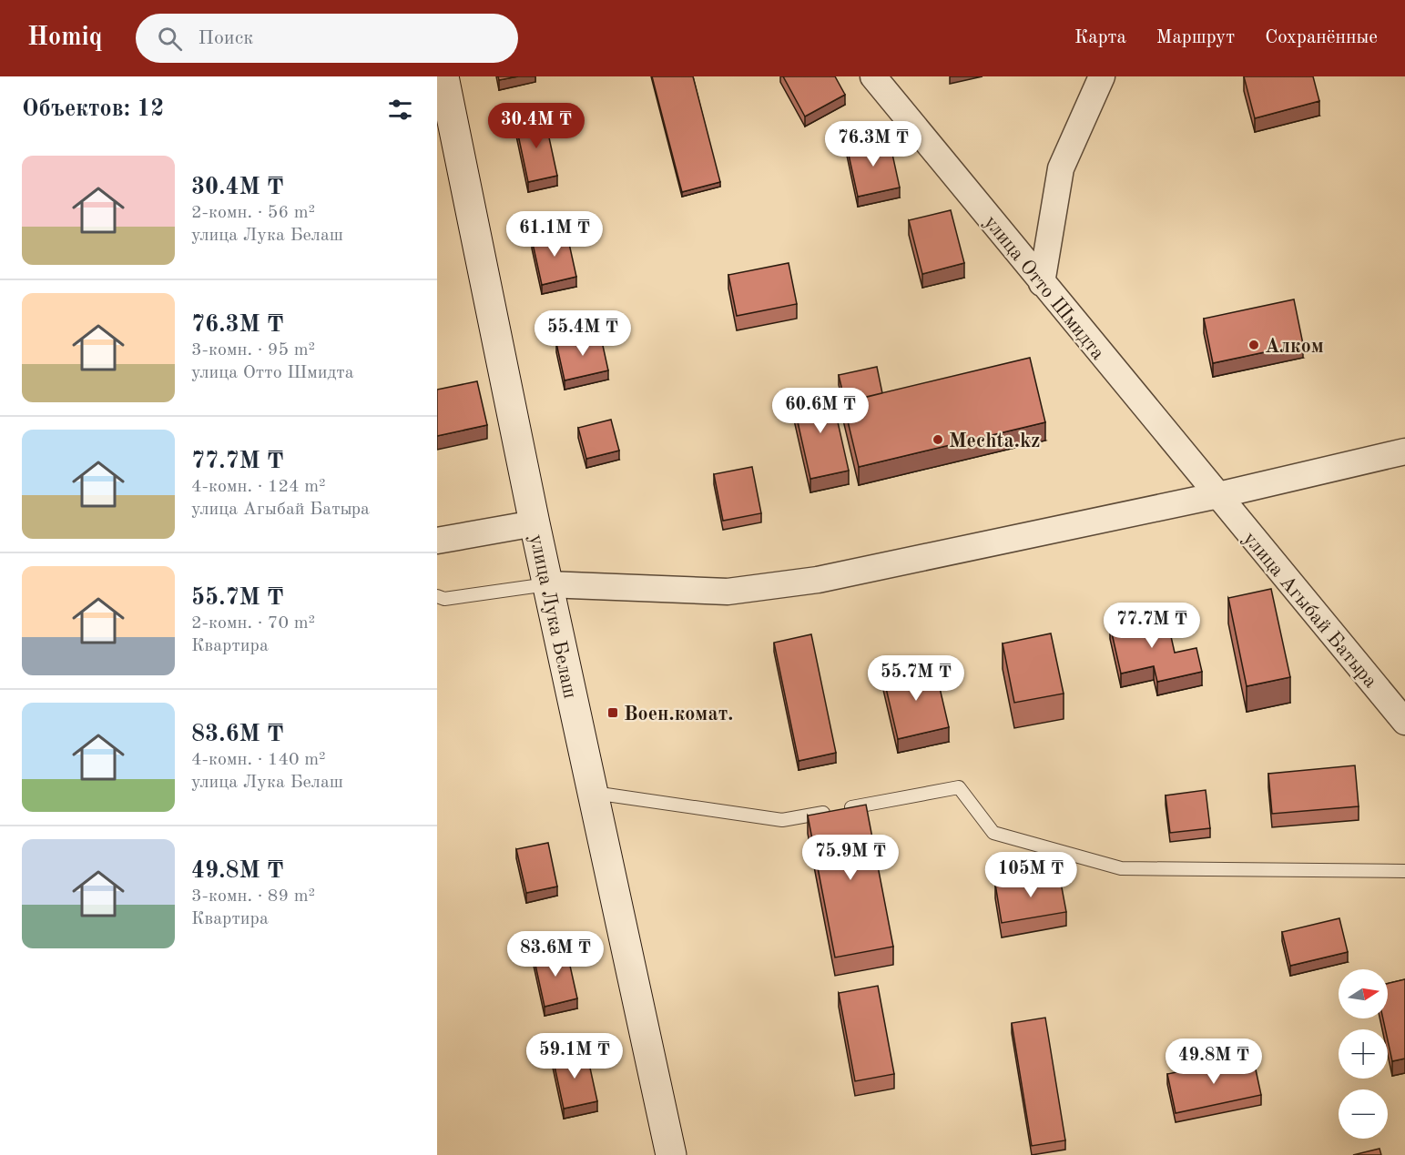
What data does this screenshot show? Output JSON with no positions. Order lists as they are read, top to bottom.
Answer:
{
  "streets": {
    "main road": ["улица Лука Белаш"],
    "street": ["улица Отто Шмидта", "улица Агыбай Батыра"]
  },
  "crossings": [
    ["улица Отто Шмидта", "улица Агыбай Батыра"]
  ],
  "places": {
    "other": ["Алком", "Mechta.kz"],
    "transit": ["Воен.комат."]
  },
  "north": "right",
  "page": {
    "header": "Homiq",
    "search": "Поиск",
    "nav": ["Карта", "Маршрут", "Сохранённые"],
    "heading": "Объектов: 12",
    "price": [
      "30.4M ₸",
      "76.3M ₸",
      "61.1M ₸",
      "55.4M ₸",
      "60.6M ₸",
      "77.7M ₸",
      "55.7M ₸",
      "75.9M ₸",
      "105M ₸",
      "83.6M ₸",
      "59.1M ₸",
      "49.8M ₸"
    ],
    "list": [
      {
        "name": "30.4M ₸",
        "note": "2-комн. · 56 m² · улица Лука Белаш"
      },
      {
        "name": "76.3M ₸",
        "note": "3-комн. · 95 m² · улица Отто Шмидта"
      },
      {
        "name": "77.7M ₸",
        "note": "4-комн. · 124 m² · улица Агыбай Батыра"
      },
      {
        "name": "55.7M ₸",
        "note": "2-комн. · 70 m² · Квартира"
      },
      {
        "name": "83.6M ₸",
        "note": "4-комн. · 140 m² · улица Лука Белаш"
      },
      {
        "name": "49.8M ₸",
        "note": "3-комн. · 89 m² · Квартира"
      }
    ],
    "map_buttons": ["+", "−"]
  }
}
